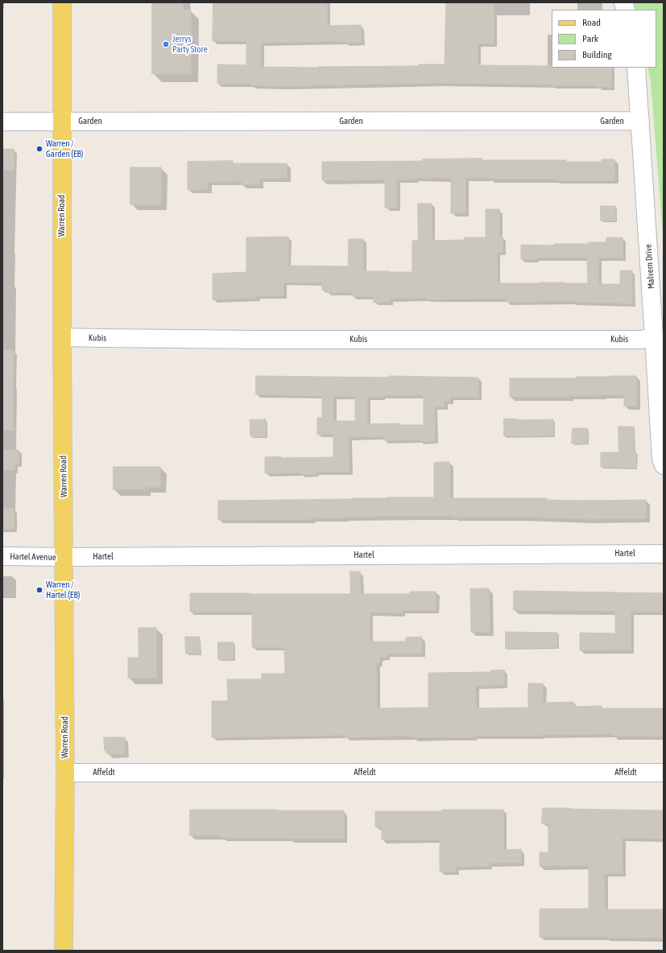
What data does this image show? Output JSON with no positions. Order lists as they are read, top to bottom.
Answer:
{
  "streets": {
    "main road": ["Warren Road"],
    "street": [
      "Garden",
      "Malvern Drive",
      "Kubis",
      "Hartel",
      "Hartel Avenue",
      "Affeldt"
    ]
  },
  "crossings": [
    ["Garden", "Warren Road"],
    ["Garden", "Malvern Drive"],
    ["Warren Road", "Kubis"],
    ["Warren Road", "Hartel"],
    ["Warren Road", "Hartel Avenue"],
    ["Warren Road", "Affeldt"],
    ["Malvern Drive", "Kubis"],
    ["Hartel", "Hartel Avenue"]
  ],
  "places": ["Jerrys Party Store", "Warren / Garden (EB)", "Warren / Hartel (EB)"],
  "legend": ["Road", "Park", "Building"]
}
